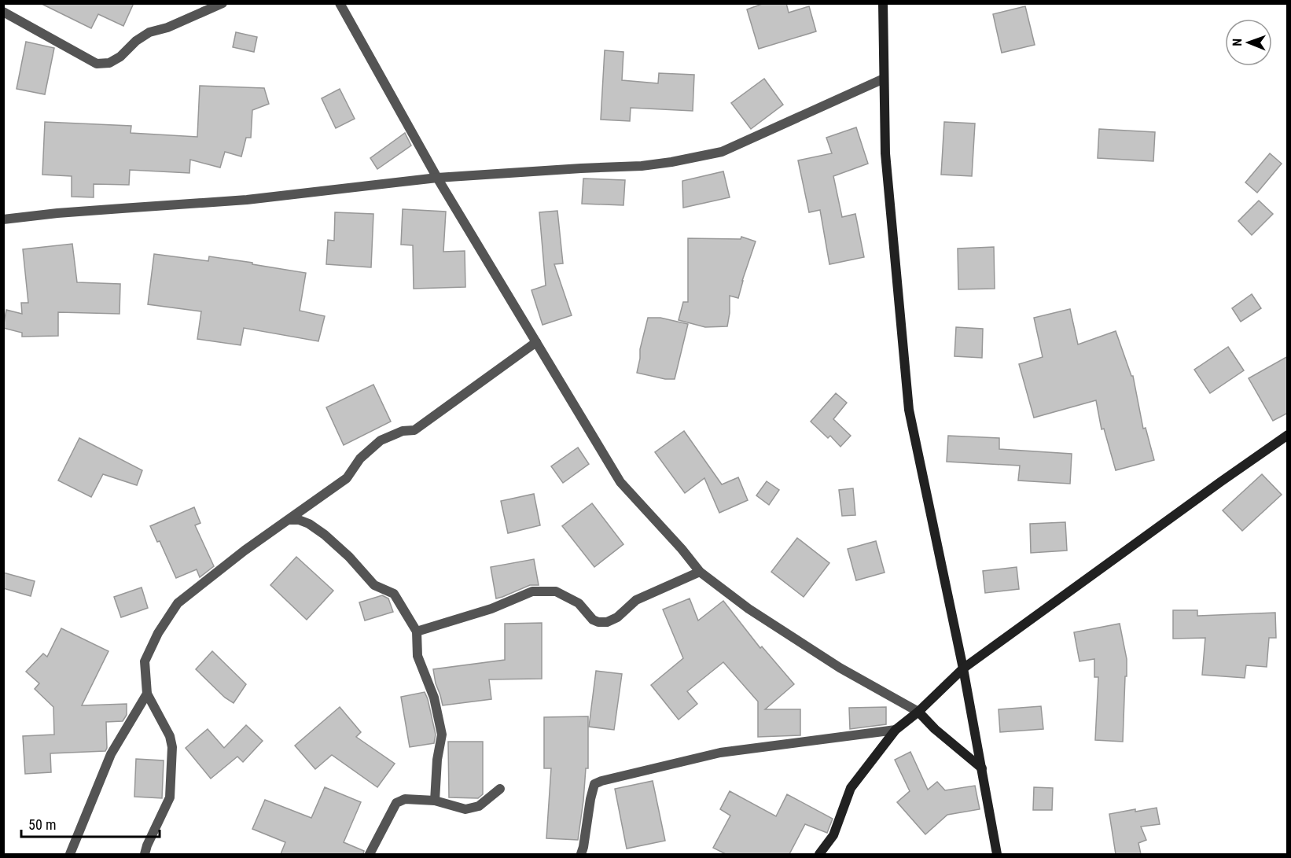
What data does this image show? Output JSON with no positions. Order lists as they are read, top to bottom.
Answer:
{
  "scale_bar": "50 m",
  "north": "left"
}
